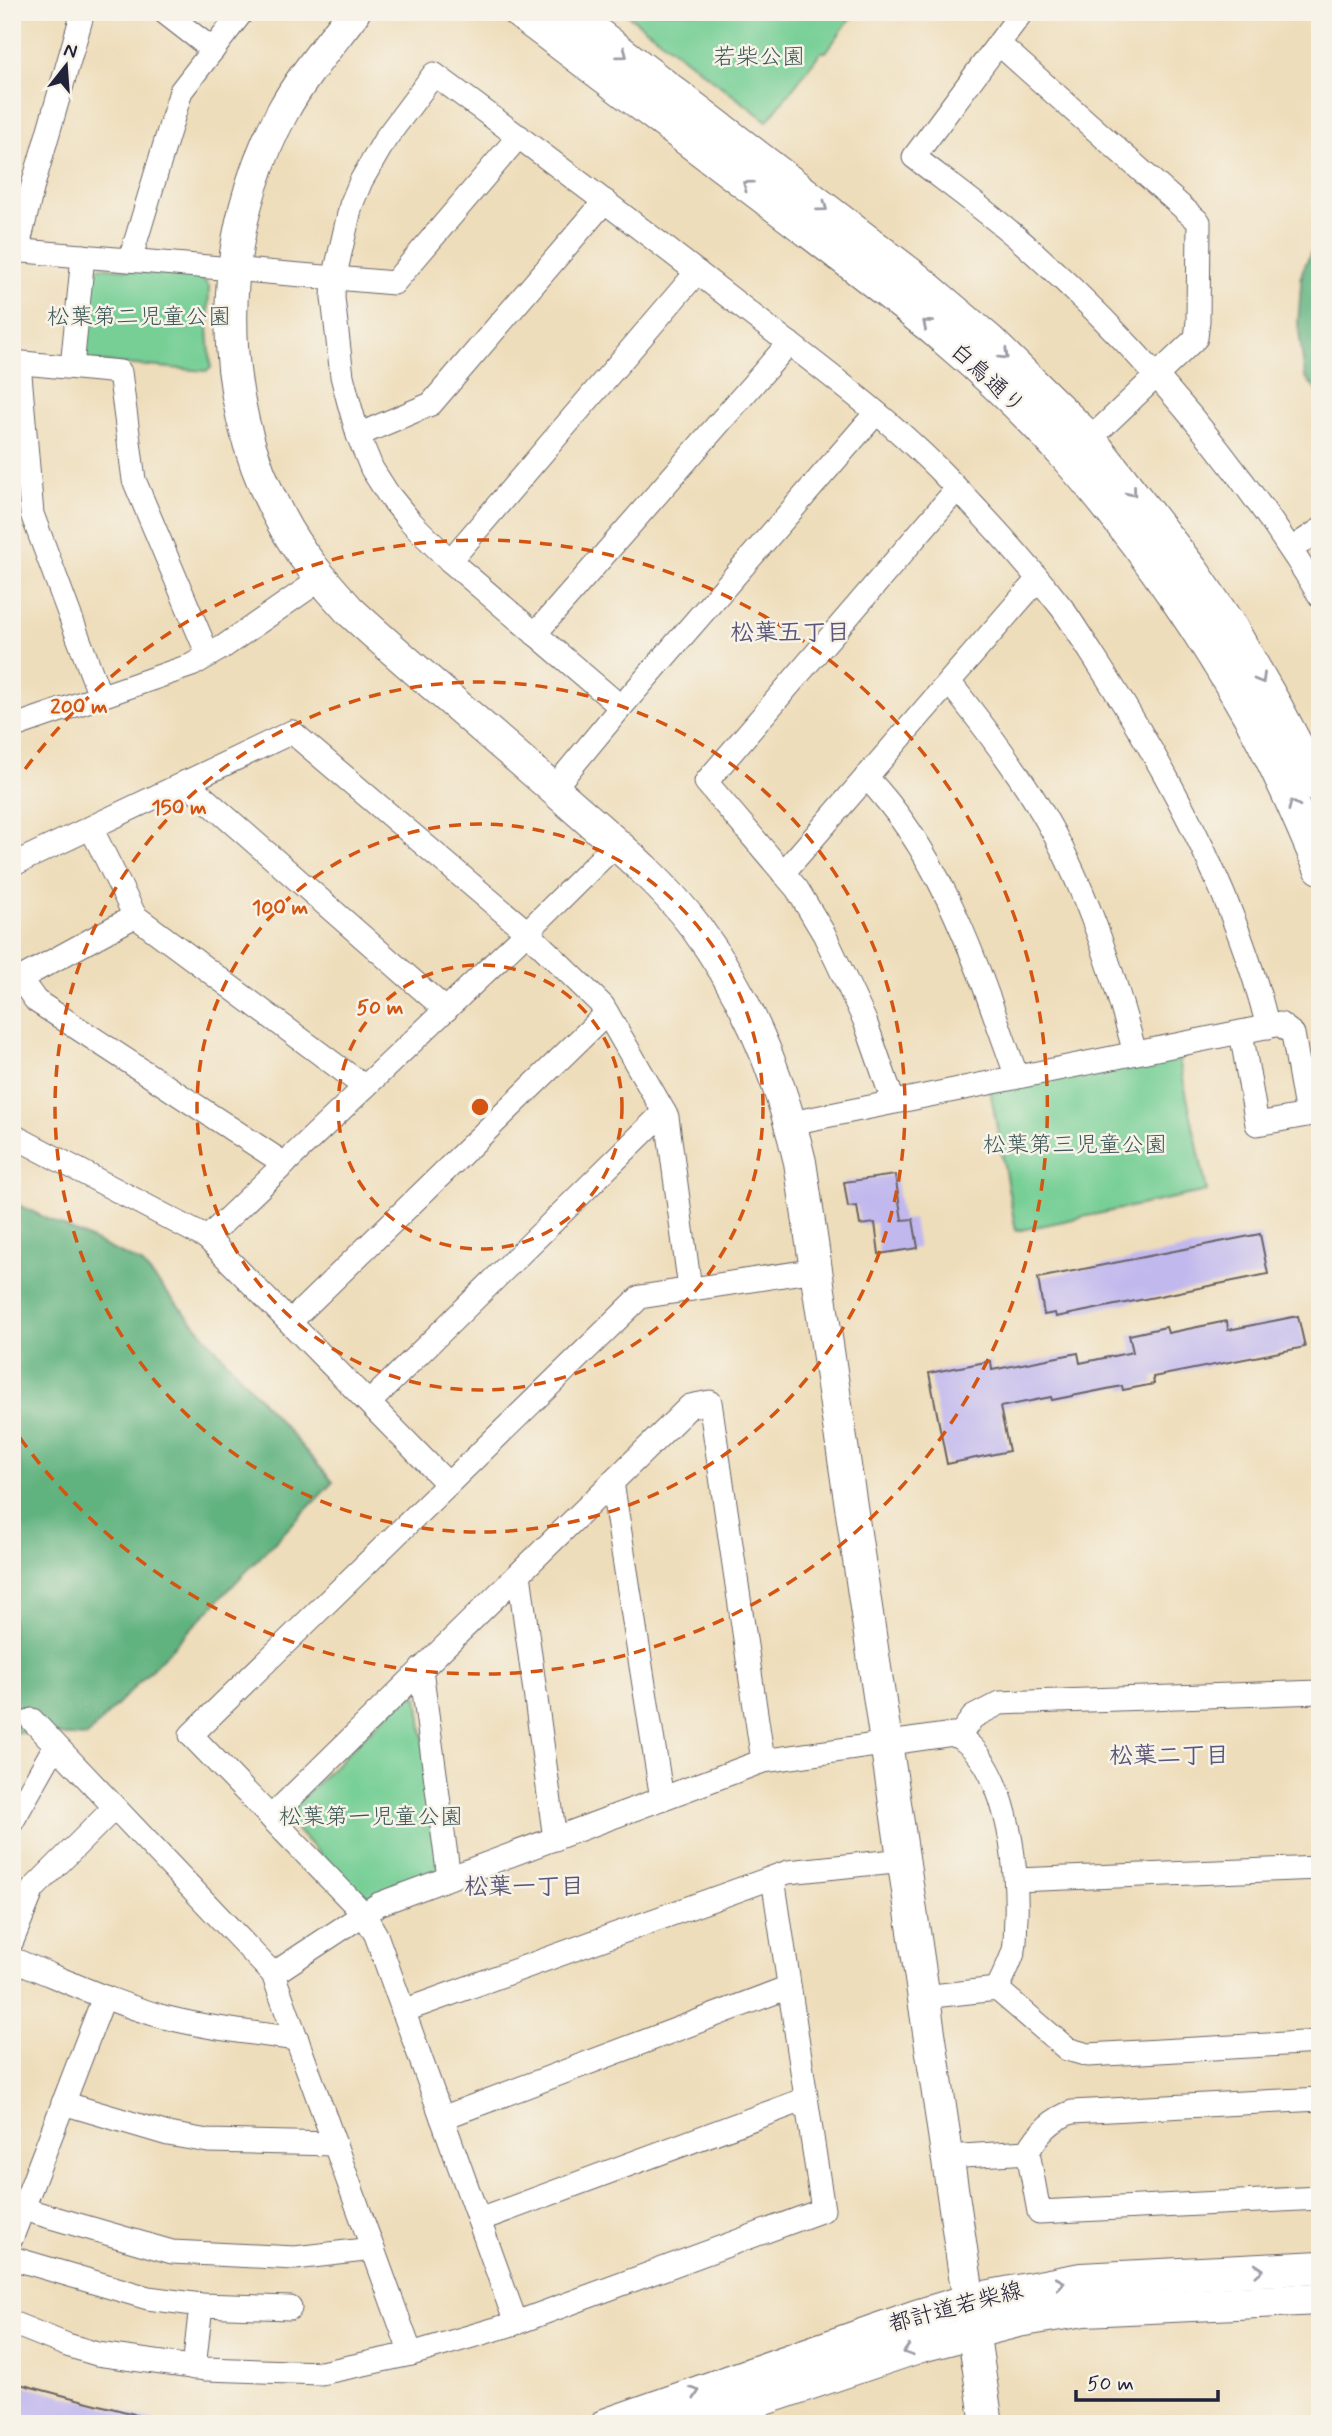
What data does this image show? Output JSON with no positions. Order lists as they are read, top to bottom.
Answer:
{
  "streets": {
    "street": ["白鳥通り", "都計道若柴線"]
  },
  "districts": ["松葉五丁目", "松葉二丁目", "松葉一丁目"],
  "parks": [
    "若柴公園",
    "松葉第二児童公園",
    "松葉第三児童公園",
    "松葉第一児童公園"
  ],
  "scale_bar": "50 m",
  "north": "top",
  "rings": [
    "200 m",
    "150 m",
    "100 m",
    "50 m"
  ]
}
